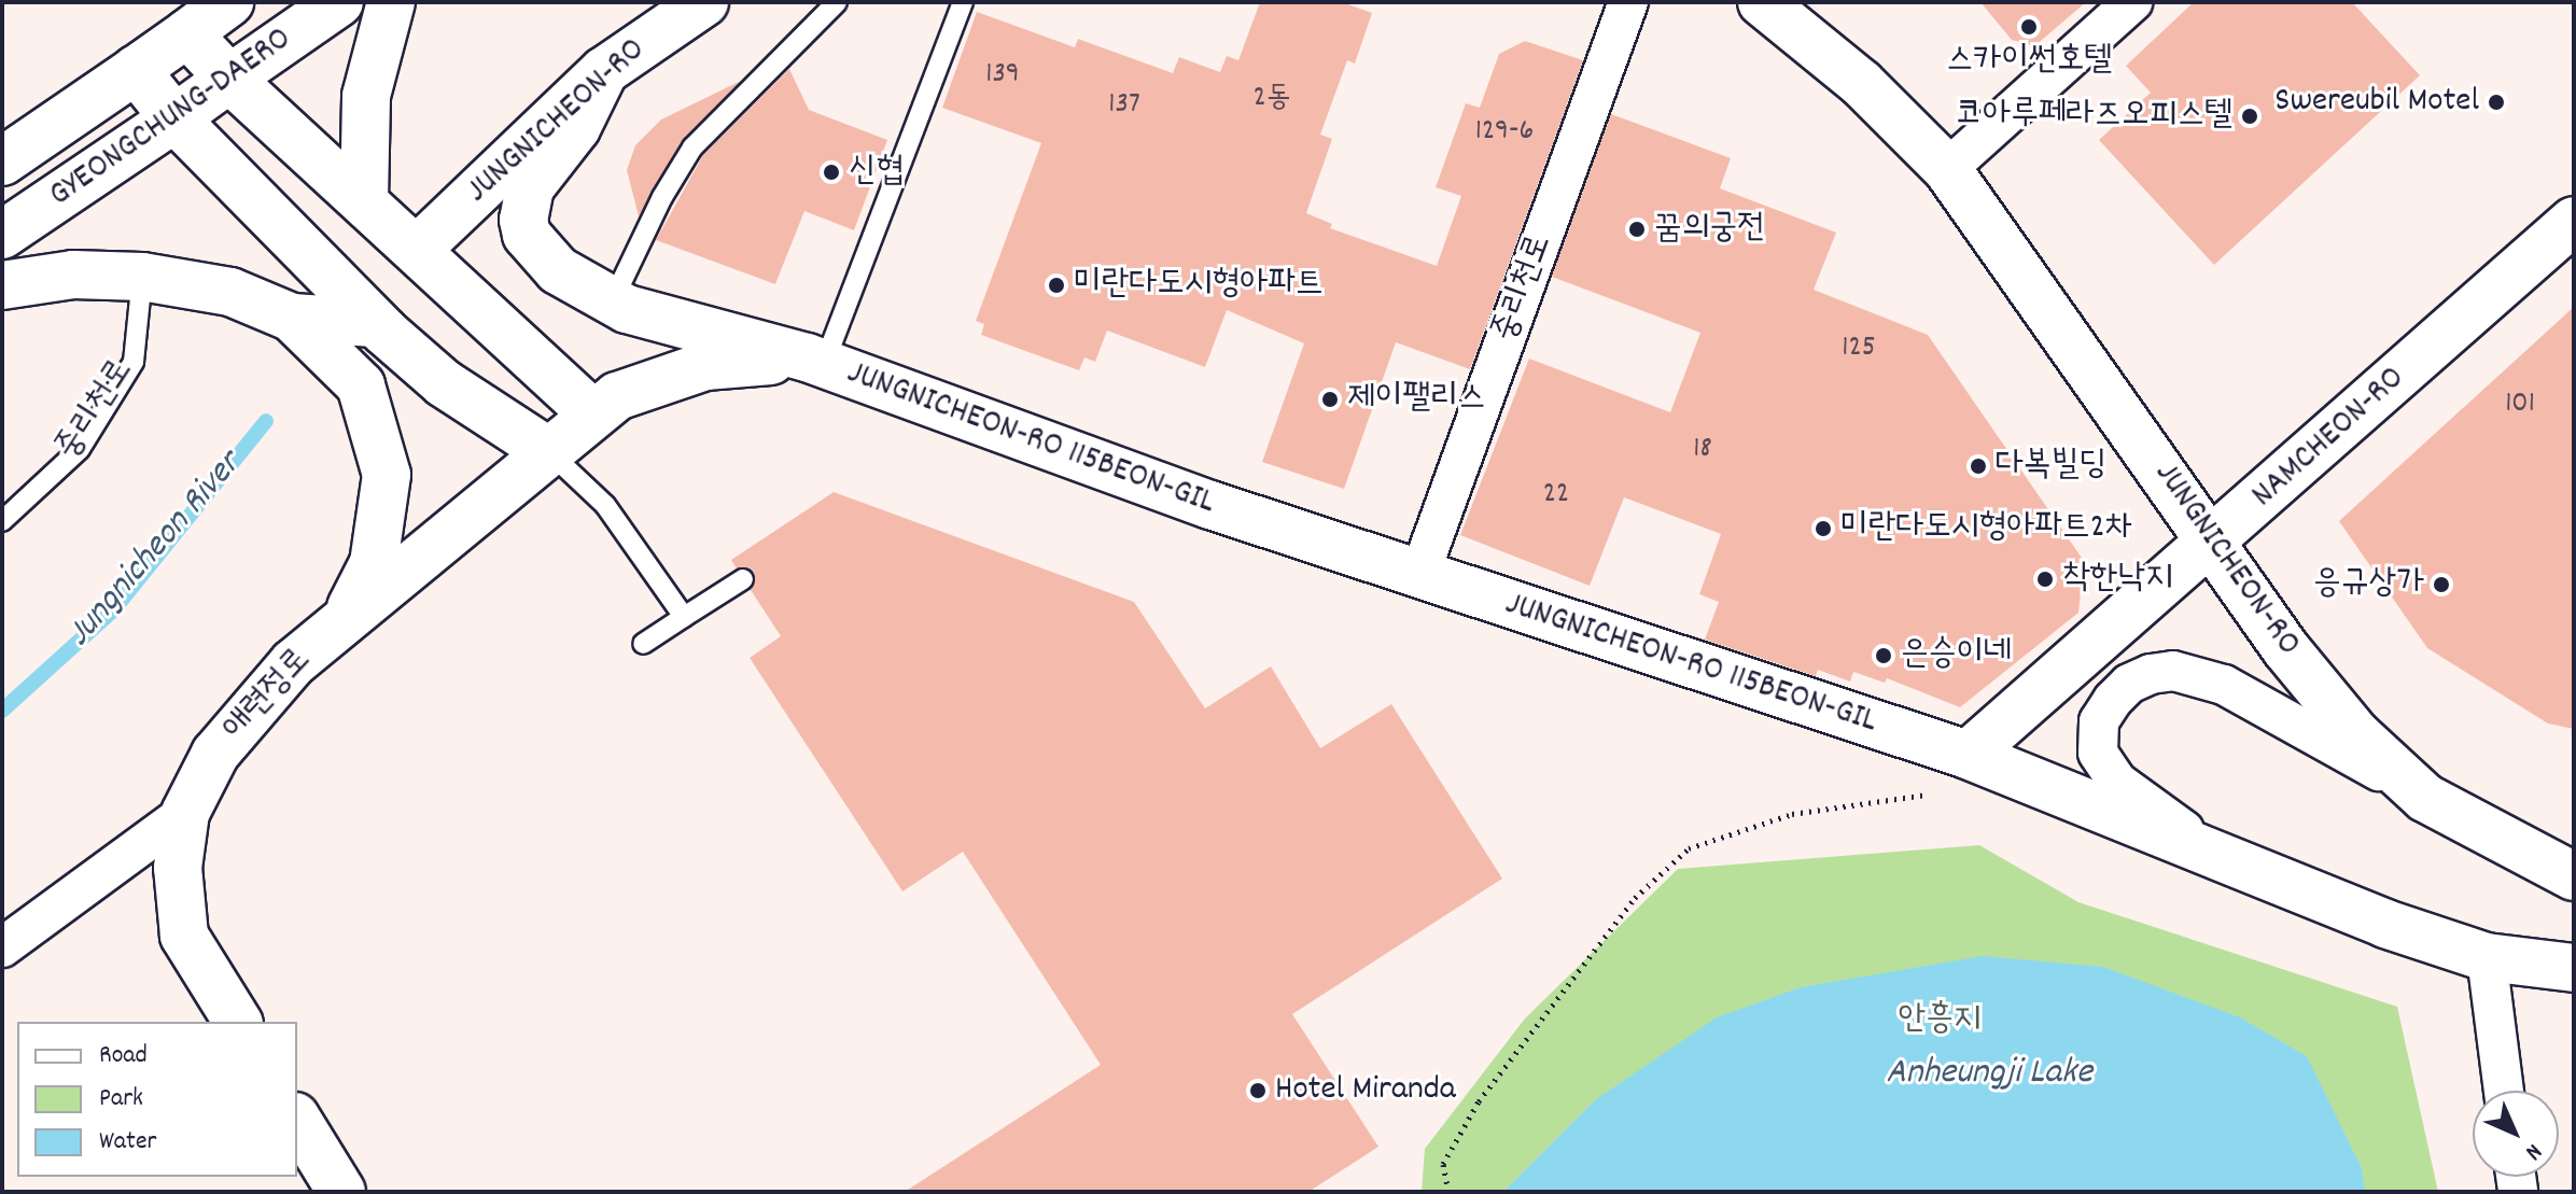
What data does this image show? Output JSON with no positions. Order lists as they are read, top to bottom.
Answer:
{
  "streets": {
    "street": [
      "GYEONGCHUNG-DAERO",
      "JUNGNICHEON-RO",
      "중리천로",
      "NAMCHEON-RO",
      "JUNGNICHEON-RO 115BEON-GIL",
      "애련정로"
    ]
  },
  "crossings": [
    ["JUNGNICHEON-RO", "NAMCHEON-RO"],
    ["중리천로", "JUNGNICHEON-RO 115BEON-GIL"],
    ["NAMCHEON-RO", "JUNGNICHEON-RO 115BEON-GIL"]
  ],
  "water": ["Jungnicheon River", "Anheungji Lake"],
  "parks": ["안흥지"],
  "places": [
    "스카이썬호텔",
    "Swereubil Motel",
    "코아루페라즈오피스텔",
    "신협",
    "꿈의궁전",
    "미란다도시형아파트",
    "제이팰리스",
    "다복빌딩",
    "미란다도시형아파트2차",
    "착한낙지",
    "응규상가",
    "은승이네",
    "Hotel Miranda"
  ],
  "house_numbers": [
    "139",
    "2동",
    "137",
    "129-6",
    "125",
    "101",
    "18",
    "22"
  ],
  "legend": ["Road", "Park", "Water"],
  "north": "bottom right"
}
